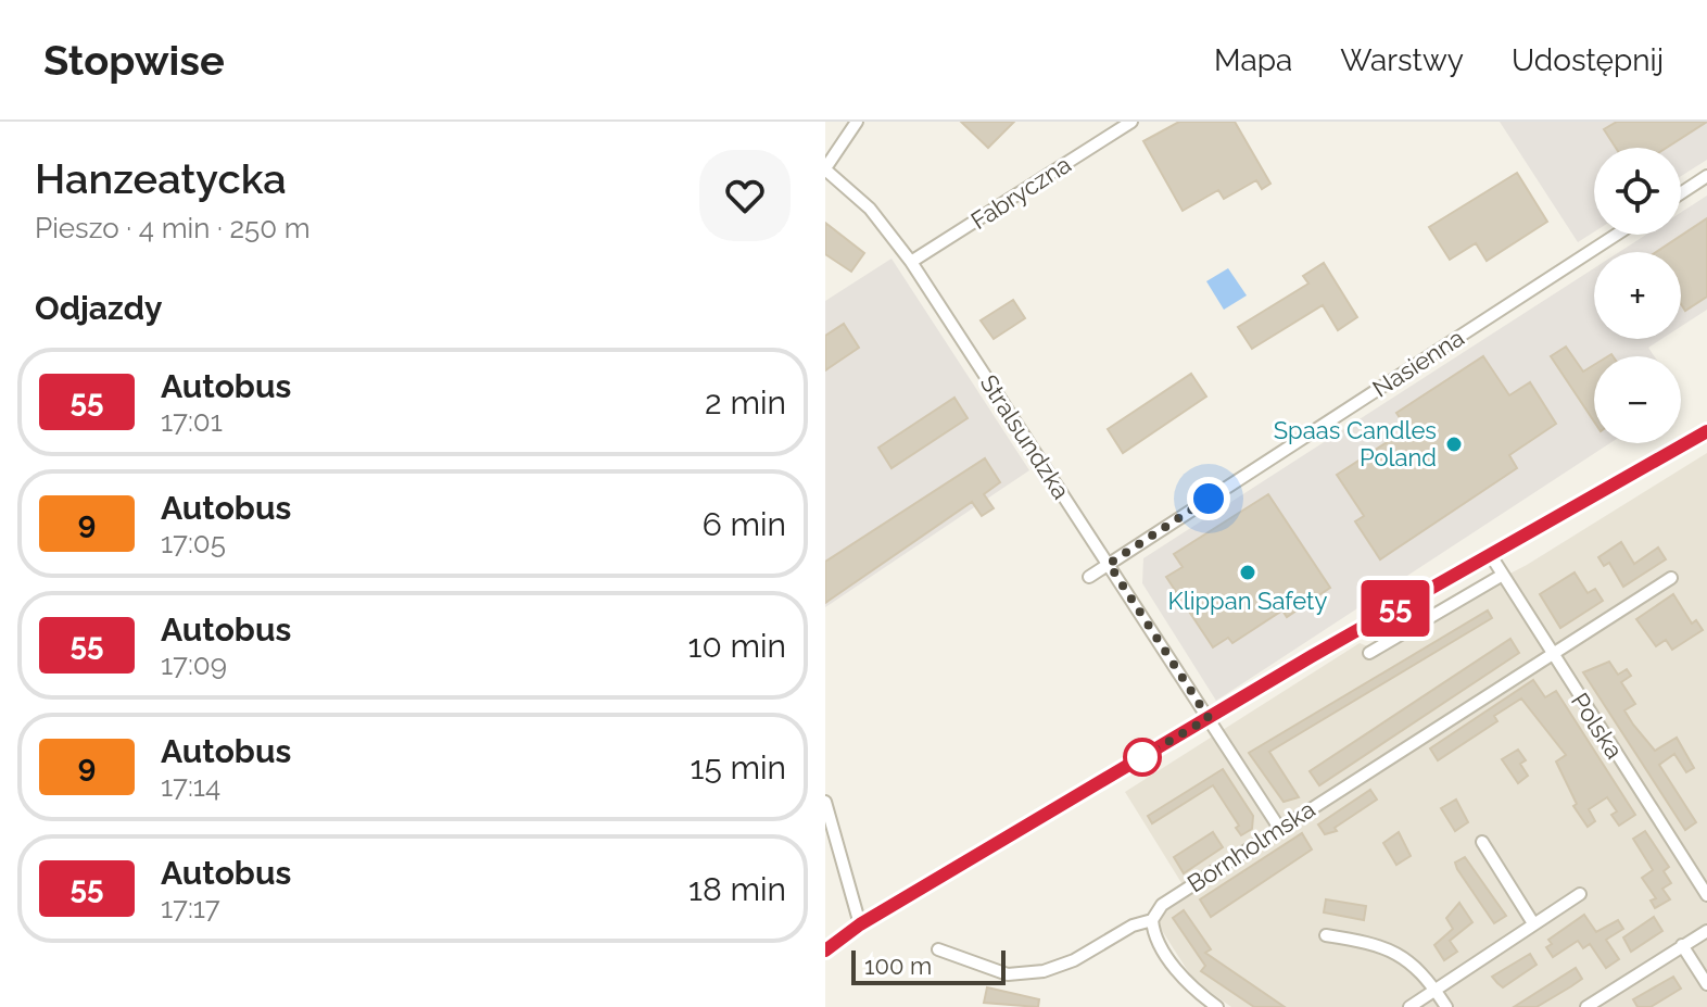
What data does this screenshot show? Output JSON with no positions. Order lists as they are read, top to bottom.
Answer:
{
  "streets": {
    "street": [
      "Fabryczna",
      "Nasienna",
      "Stralsundzka",
      "Polska",
      "Bornholmska"
    ]
  },
  "crossings": [
    ["Fabryczna", "Stralsundzka"],
    ["Nasienna", "Stralsundzka"],
    ["Stralsundzka", "Bornholmska"],
    ["Polska", "Bornholmska"]
  ],
  "places": ["Spaas Candles Poland", "Klippan Safety"],
  "lines": ["bus line 55"],
  "scale_bar": "100 m",
  "page": {
    "header": "Stopwise",
    "nav": ["Mapa", "Warstwy", "Udostępnij"],
    "heading": [
      ["Hanzeatycka", "Pieszo · 4 min · 250 m"],
      "Odjazdy"
    ],
    "on_map": "55",
    "map_buttons": ["+", "−"],
    "list": [
      {
        "mark": "55",
        "name": "Autobus",
        "note": "17:01",
        "value": "2 min"
      },
      {
        "mark": "9",
        "name": "Autobus",
        "note": "17:05",
        "value": "6 min"
      },
      {
        "mark": "55",
        "name": "Autobus",
        "note": "17:09",
        "value": "10 min"
      },
      {
        "mark": "9",
        "name": "Autobus",
        "note": "17:14",
        "value": "15 min"
      },
      {
        "mark": "55",
        "name": "Autobus",
        "note": "17:17",
        "value": "18 min"
      }
    ],
    "scale": "100 m"
  }
}
